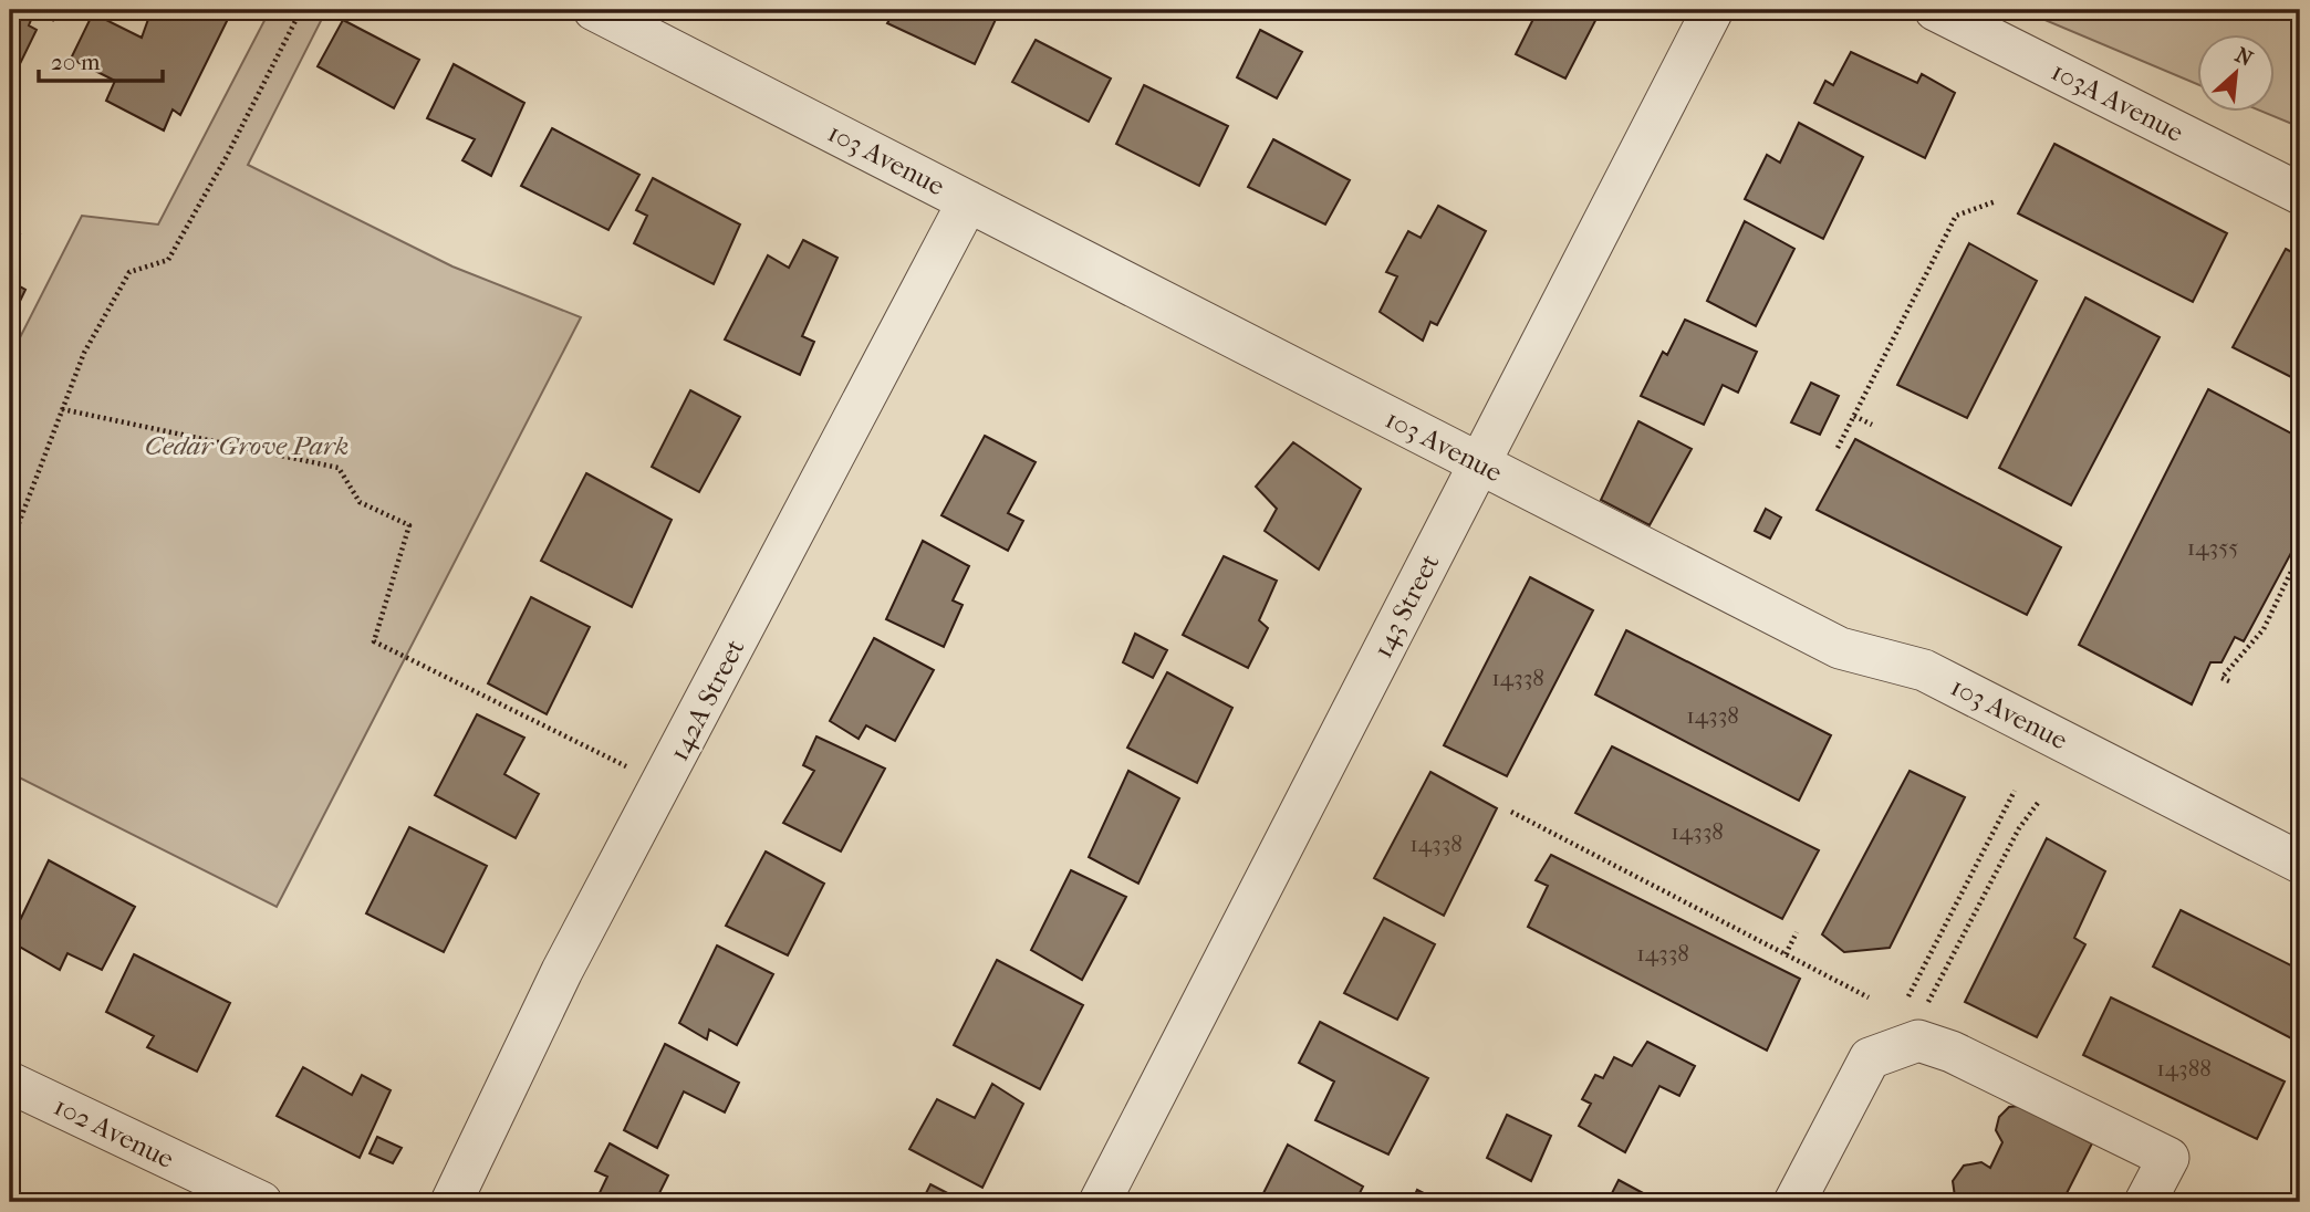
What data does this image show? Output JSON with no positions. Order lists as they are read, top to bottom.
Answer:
{
  "streets": {
    "street": [
      "103A Avenue",
      "103 Avenue",
      "143 Street",
      "142A Street",
      "102 Avenue"
    ]
  },
  "crossings": [
    ["103 Avenue", "143 Street"],
    ["103 Avenue", "142A Street"]
  ],
  "parks": ["Cedar Grove Park"],
  "house_numbers": [
    "14355",
    "14338",
    "14338",
    "14338",
    "14338",
    "14338",
    "14388"
  ],
  "scale_bar": "20 m",
  "north": "top right"
}
